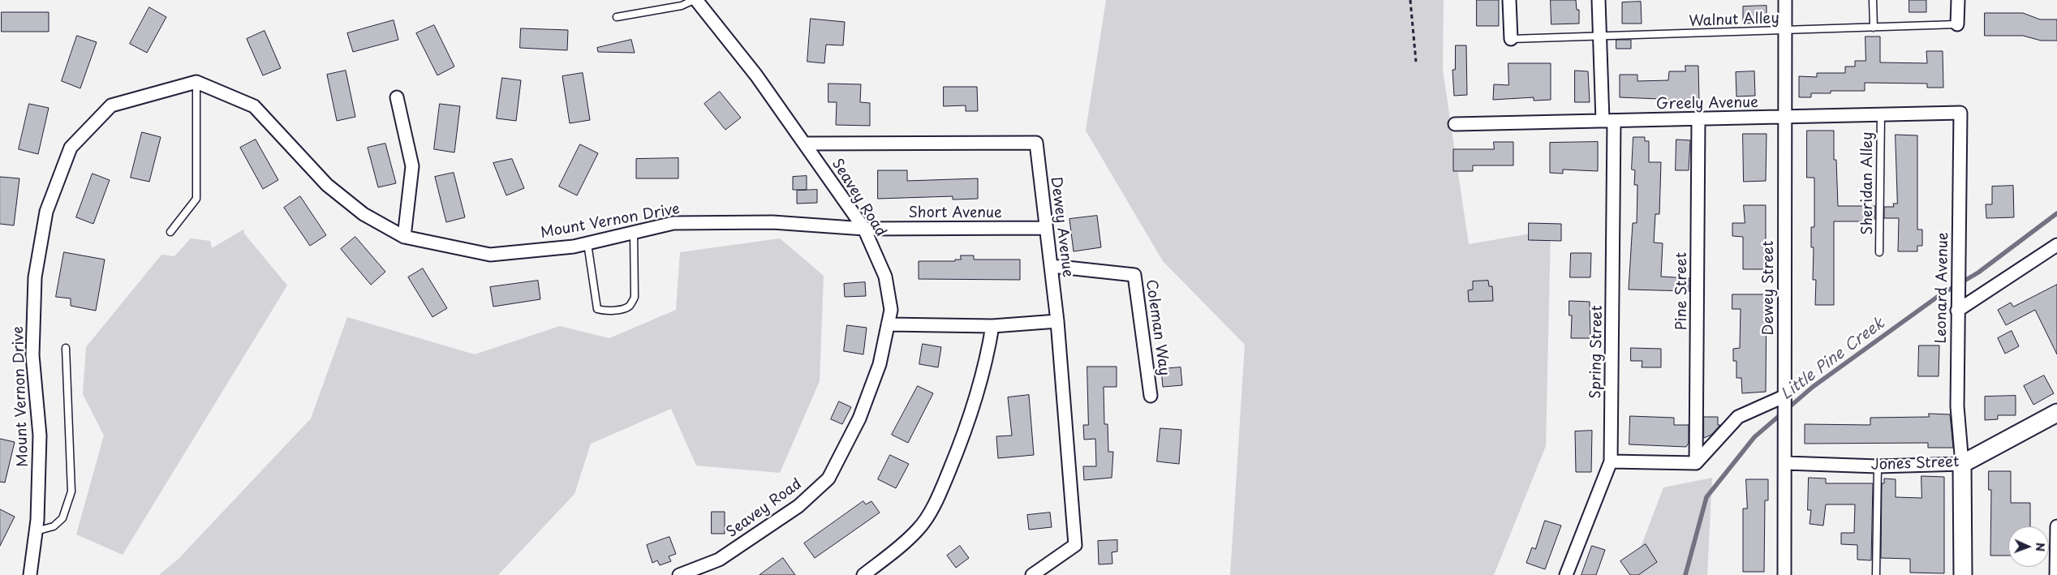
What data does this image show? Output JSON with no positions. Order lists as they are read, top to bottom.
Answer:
{
  "streets": {
    "street": [
      "Greely Avenue",
      "Seavey Road",
      "Short Avenue",
      "Mount Vernon Drive",
      "Dewey Avenue",
      "Dewey Street",
      "Leonard Avenue",
      "Pine Street",
      "Coleman Way",
      "Spring Street",
      "Jones Street"
    ],
    "lane": ["Walnut Alley", "Sheridan Alley"]
  },
  "crossings": [
    ["Walnut Alley", "Dewey Street"],
    ["Walnut Alley", "Spring Street"],
    ["Greely Avenue", "Sheridan Alley"],
    ["Greely Avenue", "Dewey Street"],
    ["Greely Avenue", "Leonard Avenue"],
    ["Greely Avenue", "Pine Street"],
    ["Greely Avenue", "Spring Street"],
    ["Seavey Road", "Short Avenue"],
    ["Seavey Road", "Mount Vernon Drive"],
    ["Seavey Road", "Dewey Avenue"],
    ["Short Avenue", "Mount Vernon Drive"],
    ["Short Avenue", "Dewey Avenue"],
    ["Dewey Avenue", "Coleman Way"],
    ["Dewey Street", "Jones Street"],
    ["Leonard Avenue", "Jones Street"]
  ],
  "water": ["Little Pine Creek"],
  "north": "right"
}
